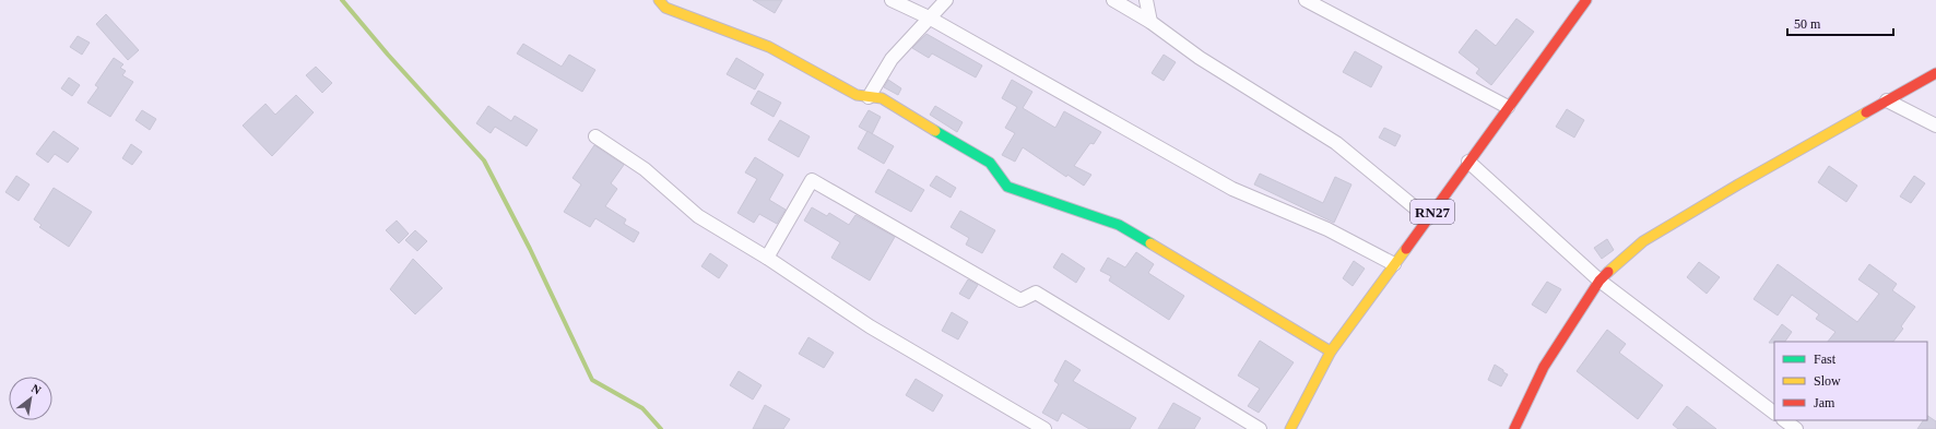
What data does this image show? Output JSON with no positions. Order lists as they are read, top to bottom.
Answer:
{
  "streets": {
    "street": ["RN27"]
  },
  "legend": ["Fast", "Slow", "Jam"],
  "scale_bar": "50 m",
  "north": "top right"
}
